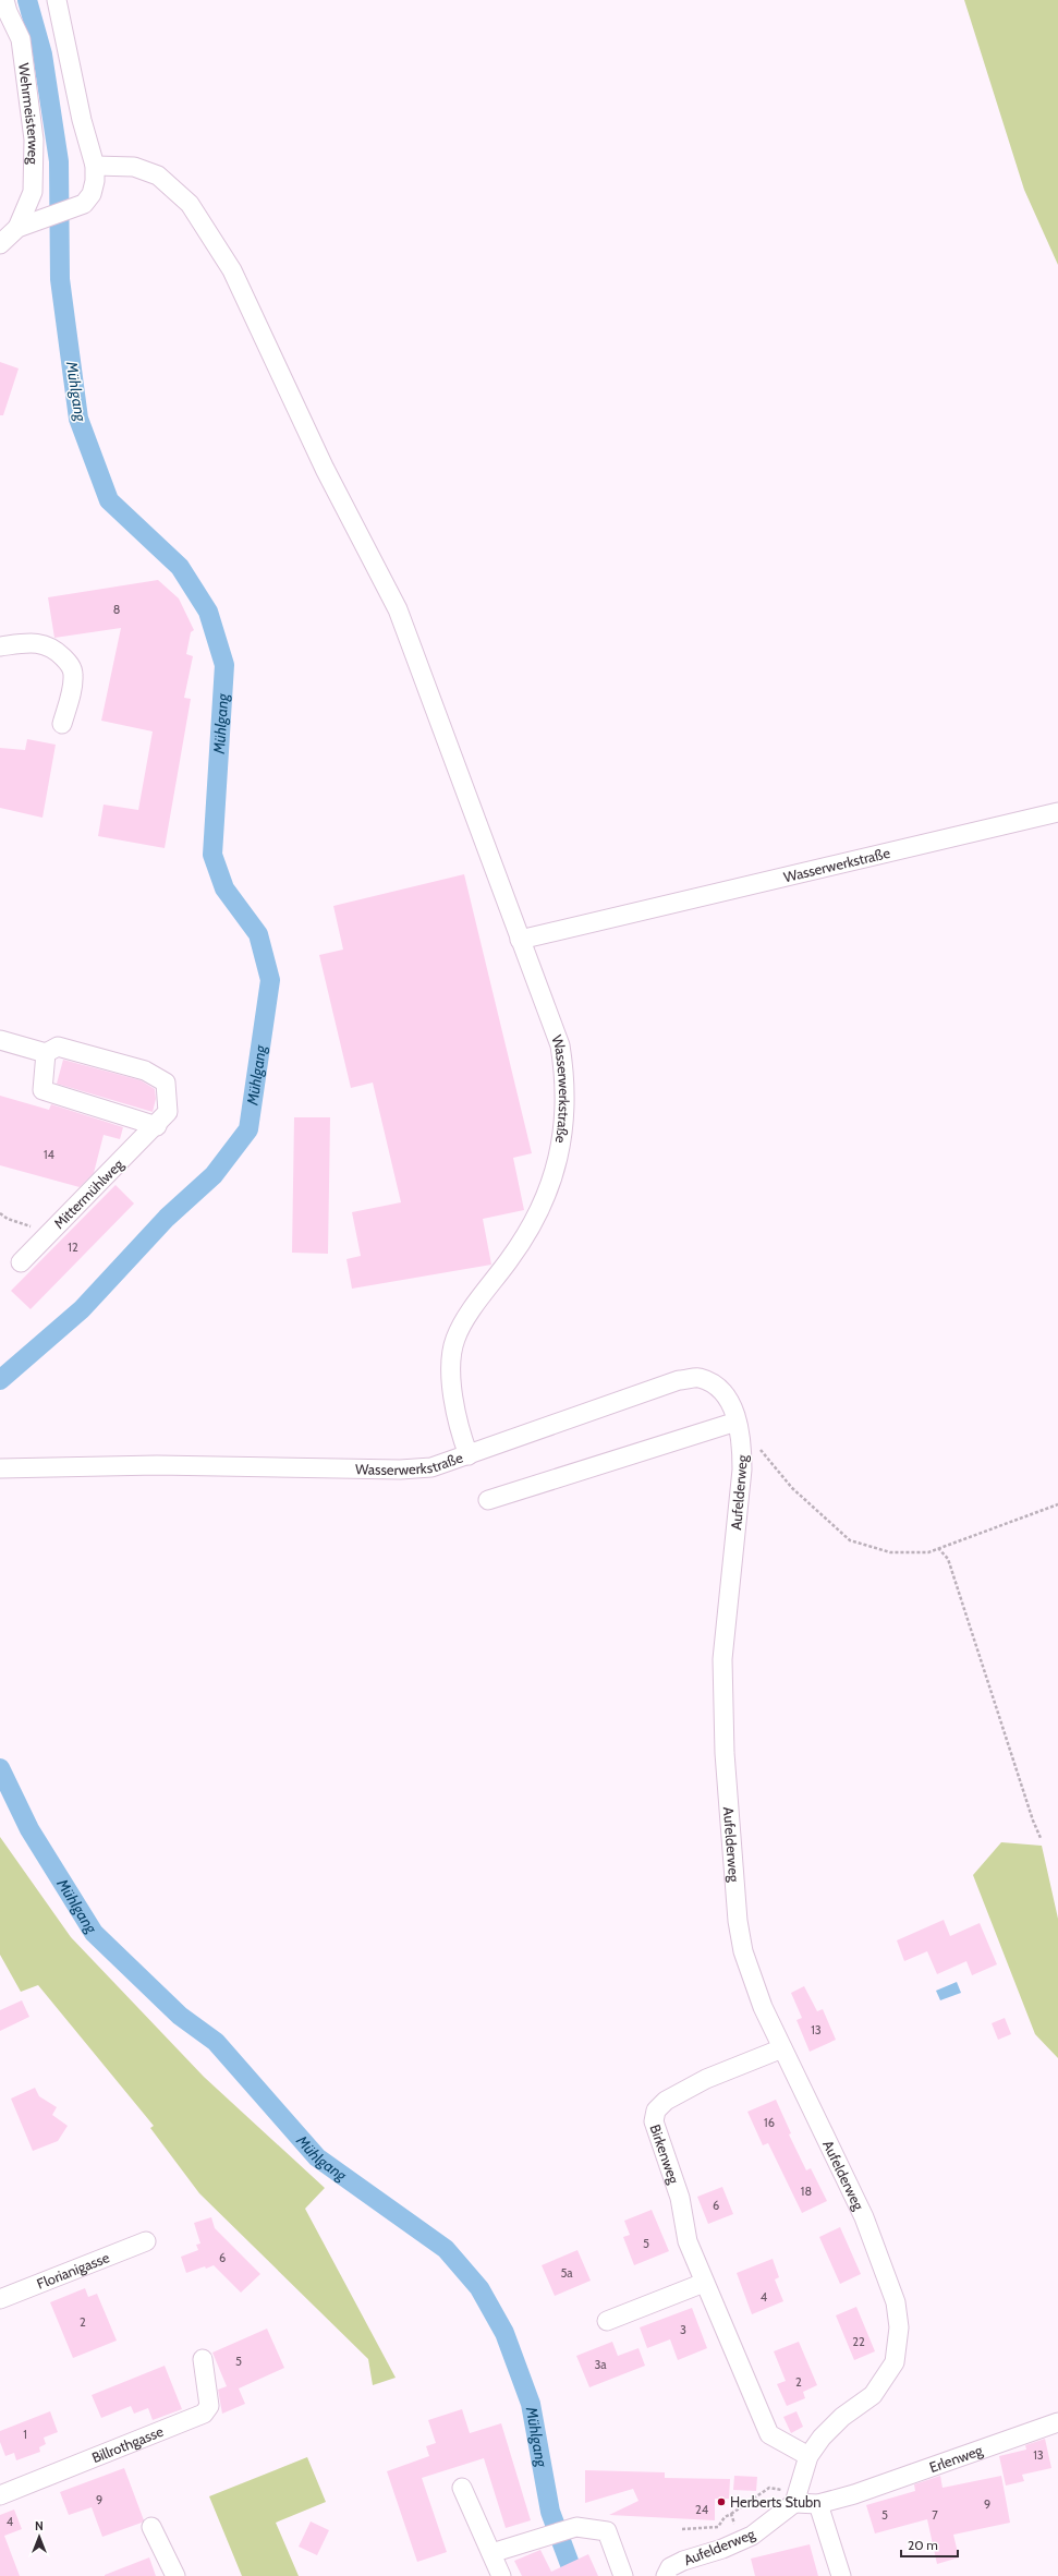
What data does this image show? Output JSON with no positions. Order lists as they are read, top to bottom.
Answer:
{
  "streets": {
    "street": [
      "Wehrmeisterweg",
      "Wasserwerkstraße",
      "Mittermühlweg",
      "Aufelderweg",
      "Birkenweg",
      "Florianigasse",
      "Billrothgasse",
      "Erlenweg"
    ]
  },
  "crossings": [
    ["Wasserwerkstraße", "Aufelderweg"],
    ["Aufelderweg", "Birkenweg"]
  ],
  "water": ["Mühlgang"],
  "places": ["Herberts Stubn"],
  "house_numbers": [
    "8",
    "14",
    "12",
    "13",
    "16",
    "18",
    "6",
    "5",
    "6",
    "5a",
    "4",
    "2",
    "3",
    "22",
    "5",
    "3a",
    "2",
    "1",
    "13",
    "9",
    "9",
    "24",
    "5",
    "7",
    "4"
  ],
  "scale_bar": "20 m",
  "north": "top"
}
